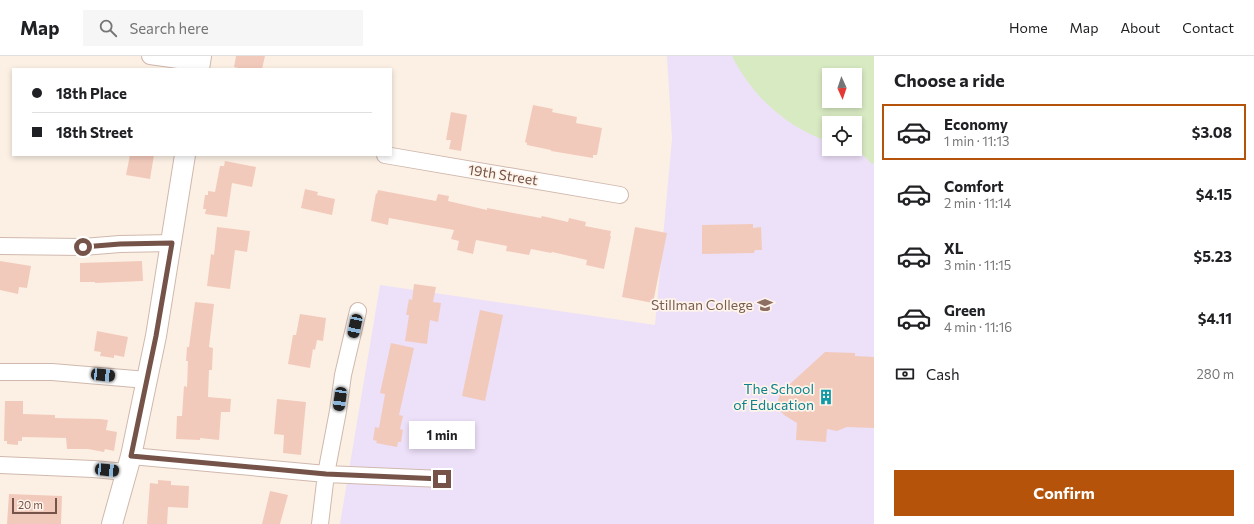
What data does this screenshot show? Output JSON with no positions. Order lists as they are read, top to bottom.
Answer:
{
  "streets": {
    "street": ["19th Street"]
  },
  "places": {
    "school or university": ["Stillman College"],
    "building": ["The School of Education"]
  },
  "scale_bar": "20 m",
  "north": "bottom",
  "page": {
    "header": "Map",
    "search": "Search here",
    "nav": [
      "Home",
      "Map",
      "About",
      "Contact"
    ],
    "heading": "Choose a ride",
    "banner": ["18th Place", "18th Street"],
    "list": [
      {
        "name": "Economy",
        "note": "1 min · 11:13",
        "value": "$3.08"
      },
      {
        "name": "Comfort",
        "note": "2 min · 11:14",
        "value": "$4.15"
      },
      {
        "name": "XL",
        "note": "3 min · 11:15",
        "value": "$5.23"
      },
      {
        "name": "Green",
        "note": "4 min · 11:16",
        "value": "$4.11"
      }
    ],
    "pay": ["Cash", "280 m"],
    "bubble": "1 min",
    "buttons": "Confirm",
    "scale": "20 m"
  }
}
